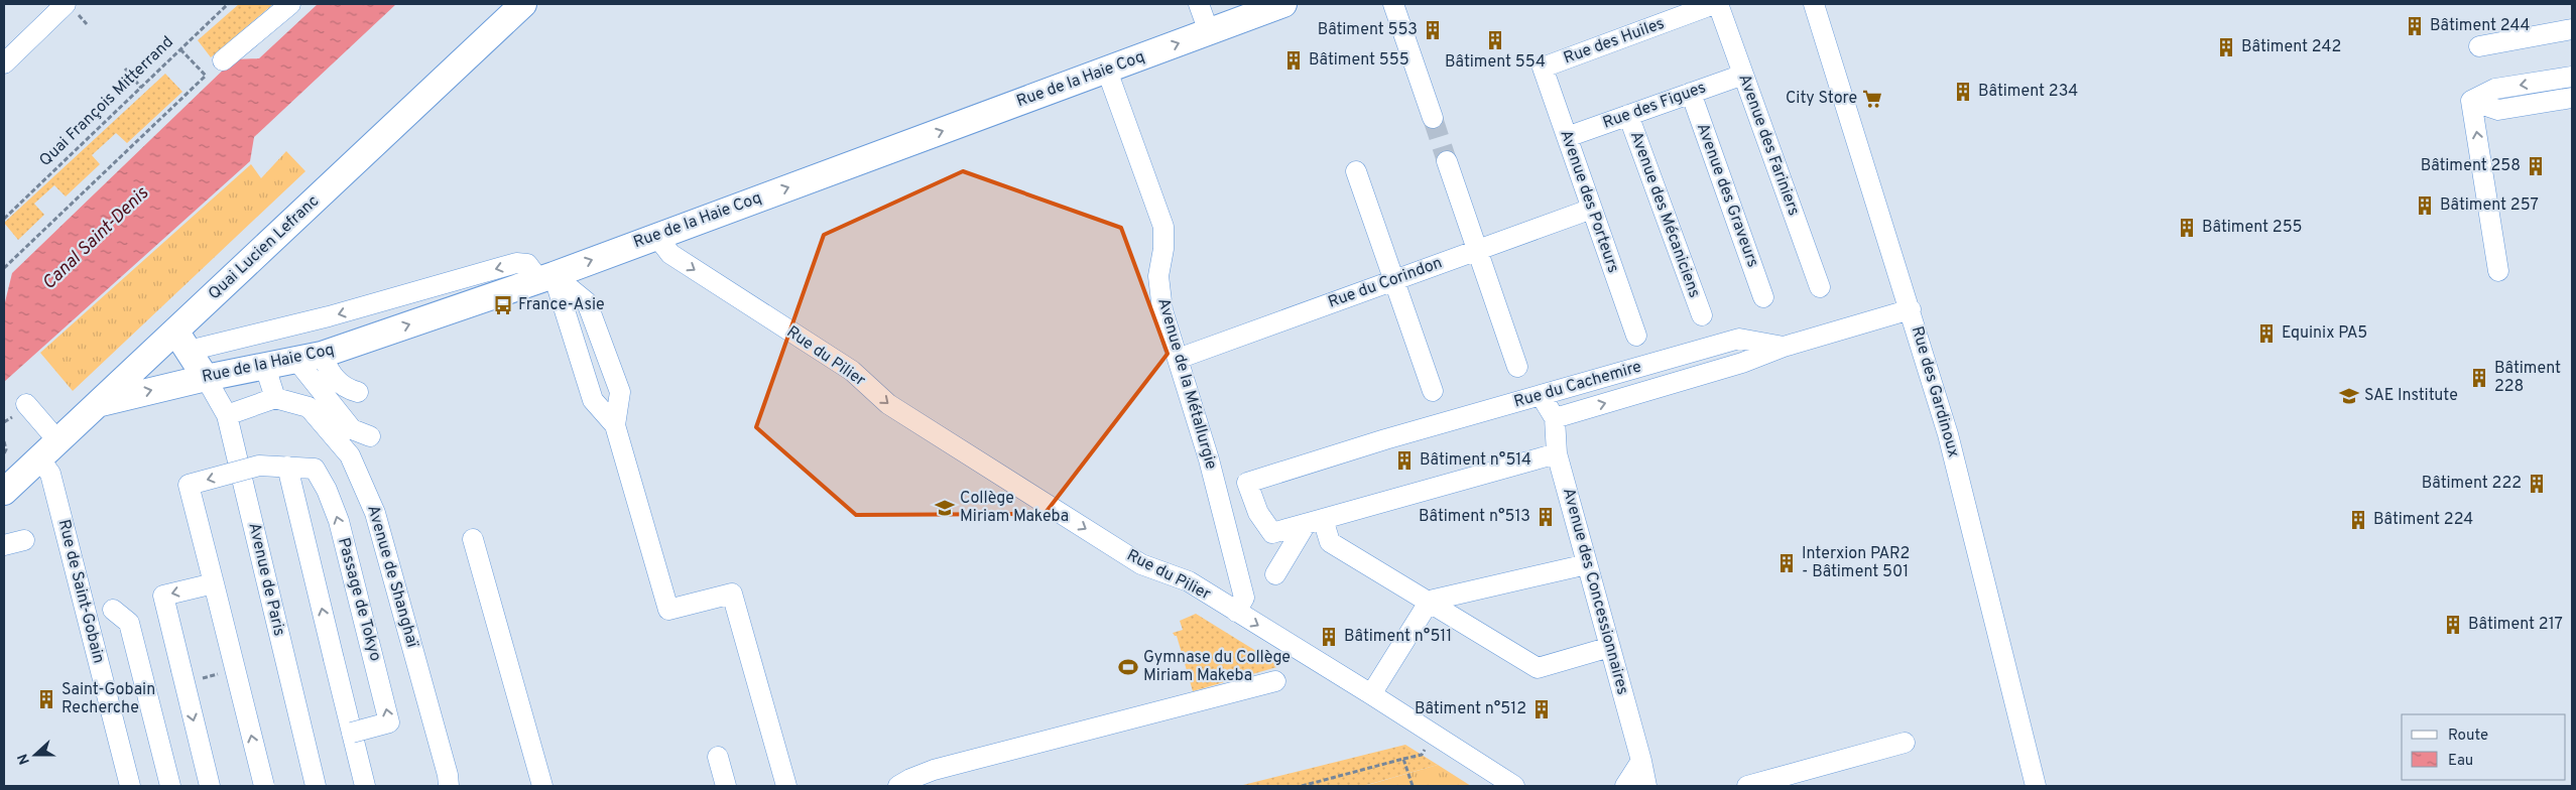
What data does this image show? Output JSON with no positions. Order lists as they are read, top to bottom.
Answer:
{
  "streets": {
    "main road": ["Rue de la Haie Coq", "Quai Lucien Lefranc"],
    "street": [
      "Rue des Huiles",
      "Rue des Figues",
      "Avenue des Fariniers",
      "Avenue des Graveurs",
      "Avenue des Porteurs",
      "Avenue des Mécaniciens",
      "Rue du Corindon",
      "Rue du Pilier",
      "Avenue de la Métallurgie",
      "Rue du Cachemire",
      "Rue des Gardinoux",
      "Avenue de Shanghaï",
      "Avenue de Paris",
      "Rue de Saint-Gobain",
      "Avenue des Concessionnaires",
      "Passage de Tokyo"
    ],
    "path": ["Quai François Mitterrand"]
  },
  "crossings": [
    ["Rue des Huiles", "Avenue des Porteurs"],
    ["Rue de la Haie Coq", "Quai Lucien Lefranc"],
    ["Rue de la Haie Coq", "Rue du Pilier"],
    ["Rue de la Haie Coq", "Avenue de la Métallurgie"],
    ["Rue de la Haie Coq", "Avenue de Paris"],
    ["Rue des Figues", "Avenue des Fariniers"],
    ["Rue des Figues", "Avenue des Graveurs"],
    ["Rue des Figues", "Avenue des Porteurs"],
    ["Rue des Figues", "Avenue des Mécaniciens"],
    ["Avenue des Porteurs", "Rue du Corindon"],
    ["Quai Lucien Lefranc", "Rue de Saint-Gobain"],
    ["Rue du Corindon", "Avenue de la Métallurgie"],
    ["Rue du Pilier", "Avenue de la Métallurgie"],
    ["Rue du Cachemire", "Rue des Gardinoux"],
    ["Rue du Cachemire", "Avenue des Concessionnaires"]
  ],
  "one_way": ["Rue de la Haie Coq", "Rue du Pilier"],
  "water": ["Canal Saint-Denis"],
  "places": {
    "building": [
      "Bâtiment 244",
      "Bâtiment 553",
      "Bâtiment 554",
      "Bâtiment 242",
      "Bâtiment 555",
      "Bâtiment 234",
      "Bâtiment 258",
      "Bâtiment 257",
      "Bâtiment 255",
      "Equinix PA5",
      "Bâtiment 228",
      "Bâtiment n°514",
      "Bâtiment 222",
      "Bâtiment n°513",
      "Bâtiment 224",
      "Interxion PAR2 - Bâtiment 501",
      "Bâtiment 217",
      "Bâtiment n°511",
      "Saint-Gobain Recherche",
      "Bâtiment n°512"
    ],
    "supermarket": ["City Store"],
    "bus stop": ["France-Asie"],
    "school or university": ["SAE Institute", "Collège Miriam Makeba"],
    "sports": ["Gymnase du Collège Miriam Makeba"]
  },
  "legend": ["Route", "Eau"],
  "north": "left"
}
